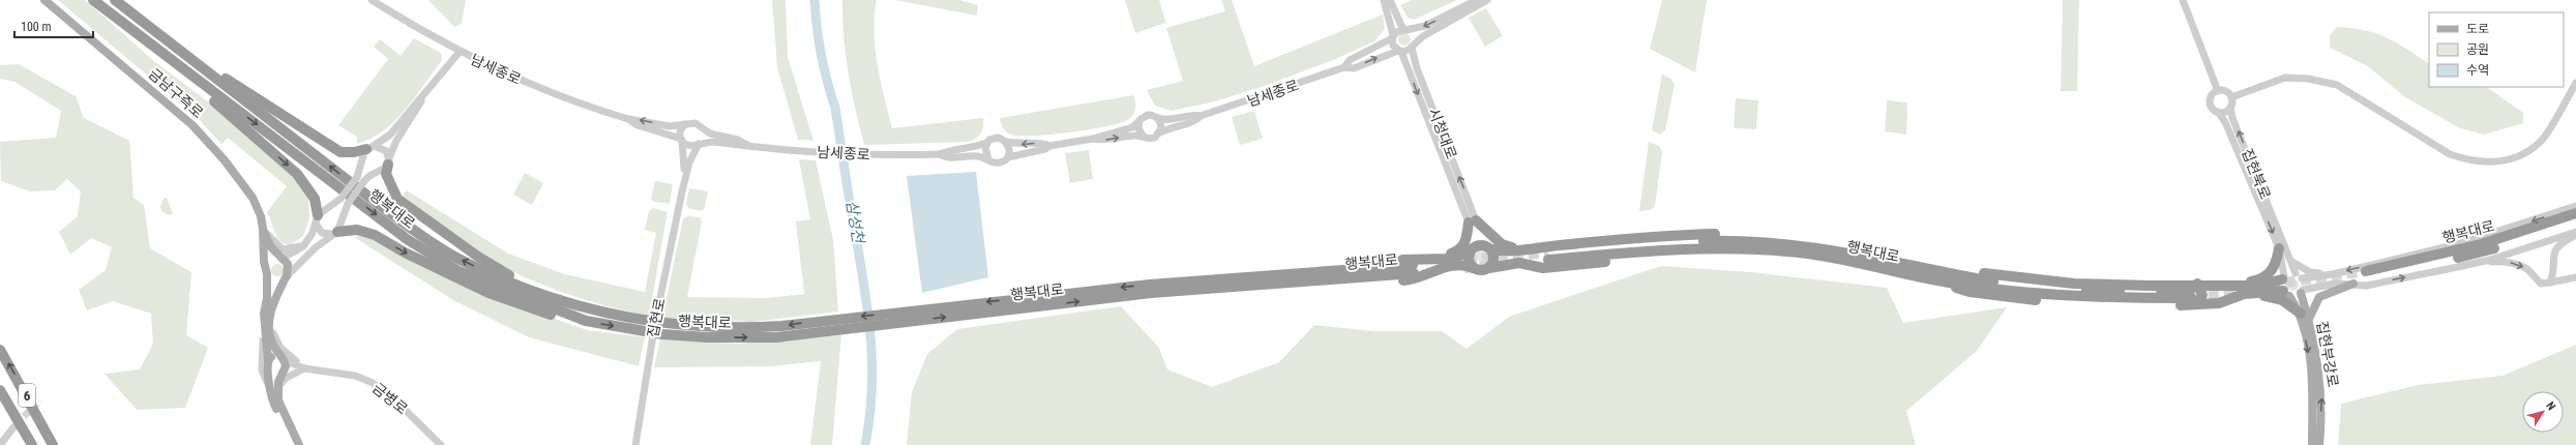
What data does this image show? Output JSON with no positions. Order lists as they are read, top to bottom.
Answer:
{
  "streets": {
    "highway": ["행복대로", "6"],
    "main road": ["금남구즉로", "집현부강로"],
    "street": [
      "남세종로",
      "시청대로",
      "집현북로",
      "집현로",
      "금병로"
    ]
  },
  "crossings": [
    ["남세종로", "시청대로"],
    ["남세종로", "집현로"]
  ],
  "water": ["삼성천"],
  "legend": ["도로", "공원", "수역"],
  "scale_bar": "100 m",
  "north": "top right"
}
